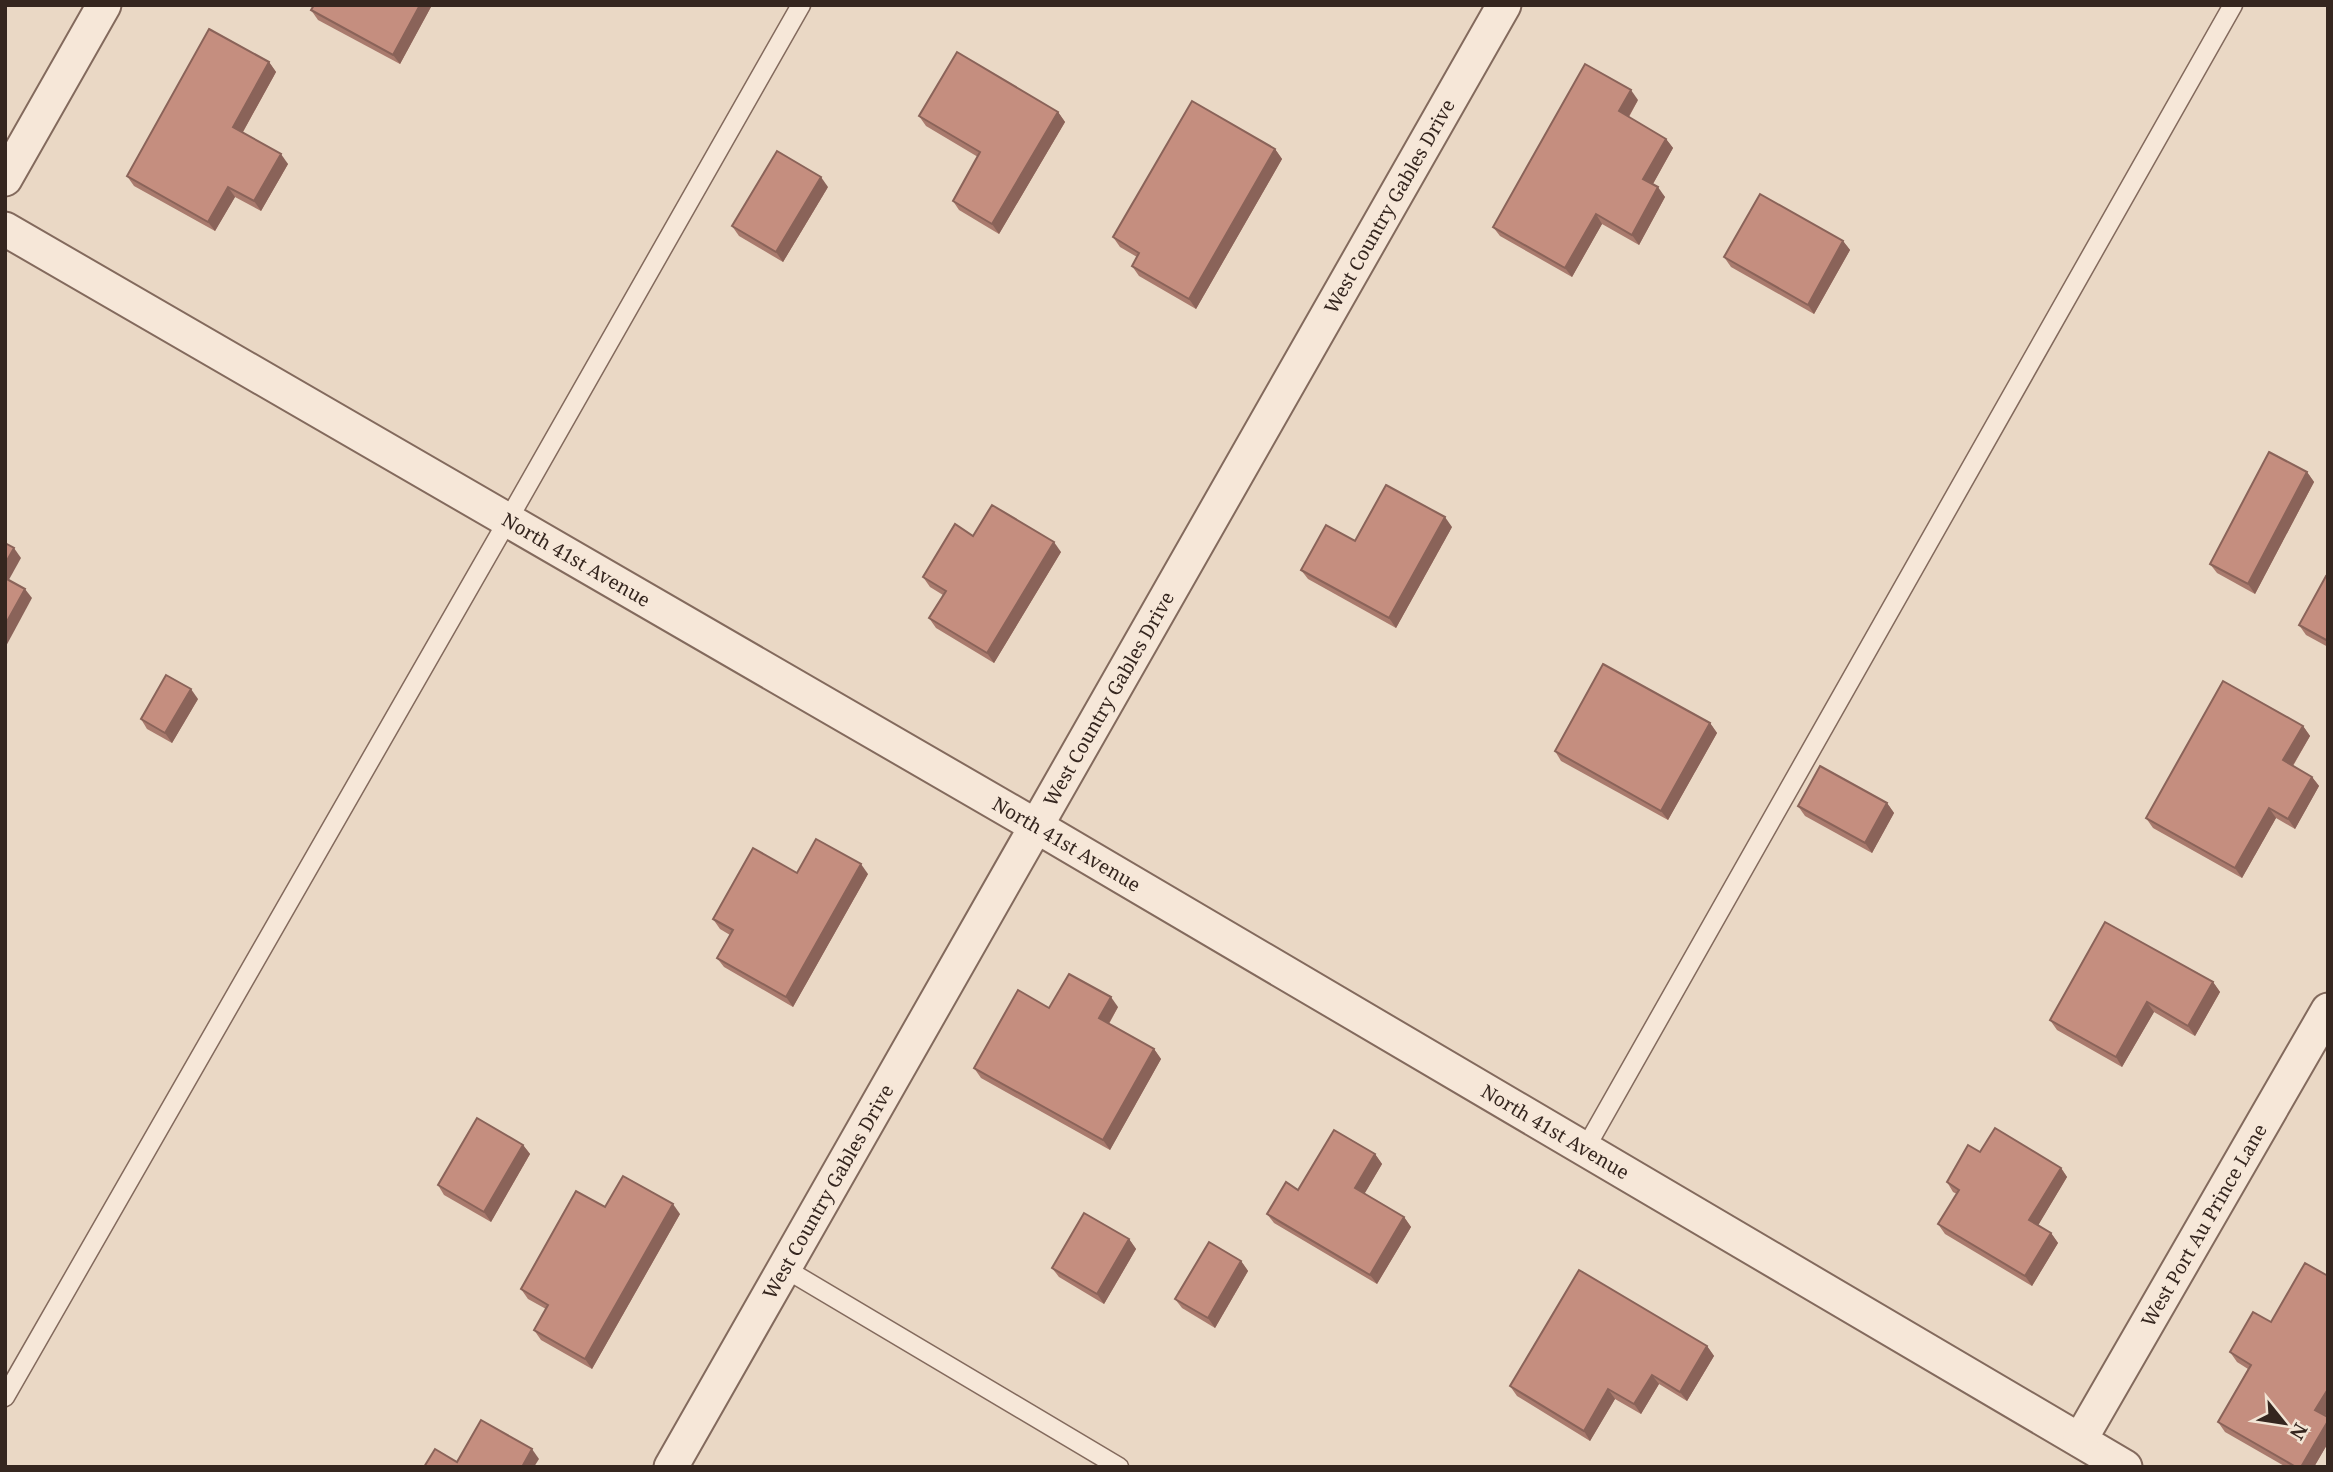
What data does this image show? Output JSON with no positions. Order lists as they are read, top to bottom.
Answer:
{
  "streets": {
    "street": ["West Country Gables Drive", "North 41st Avenue", "West Port Au Prince Lane"]
  },
  "crossings": [
    ["West Country Gables Drive", "North 41st Avenue"],
    ["North 41st Avenue", "West Port Au Prince Lane"]
  ],
  "north": "bottom right"
}
